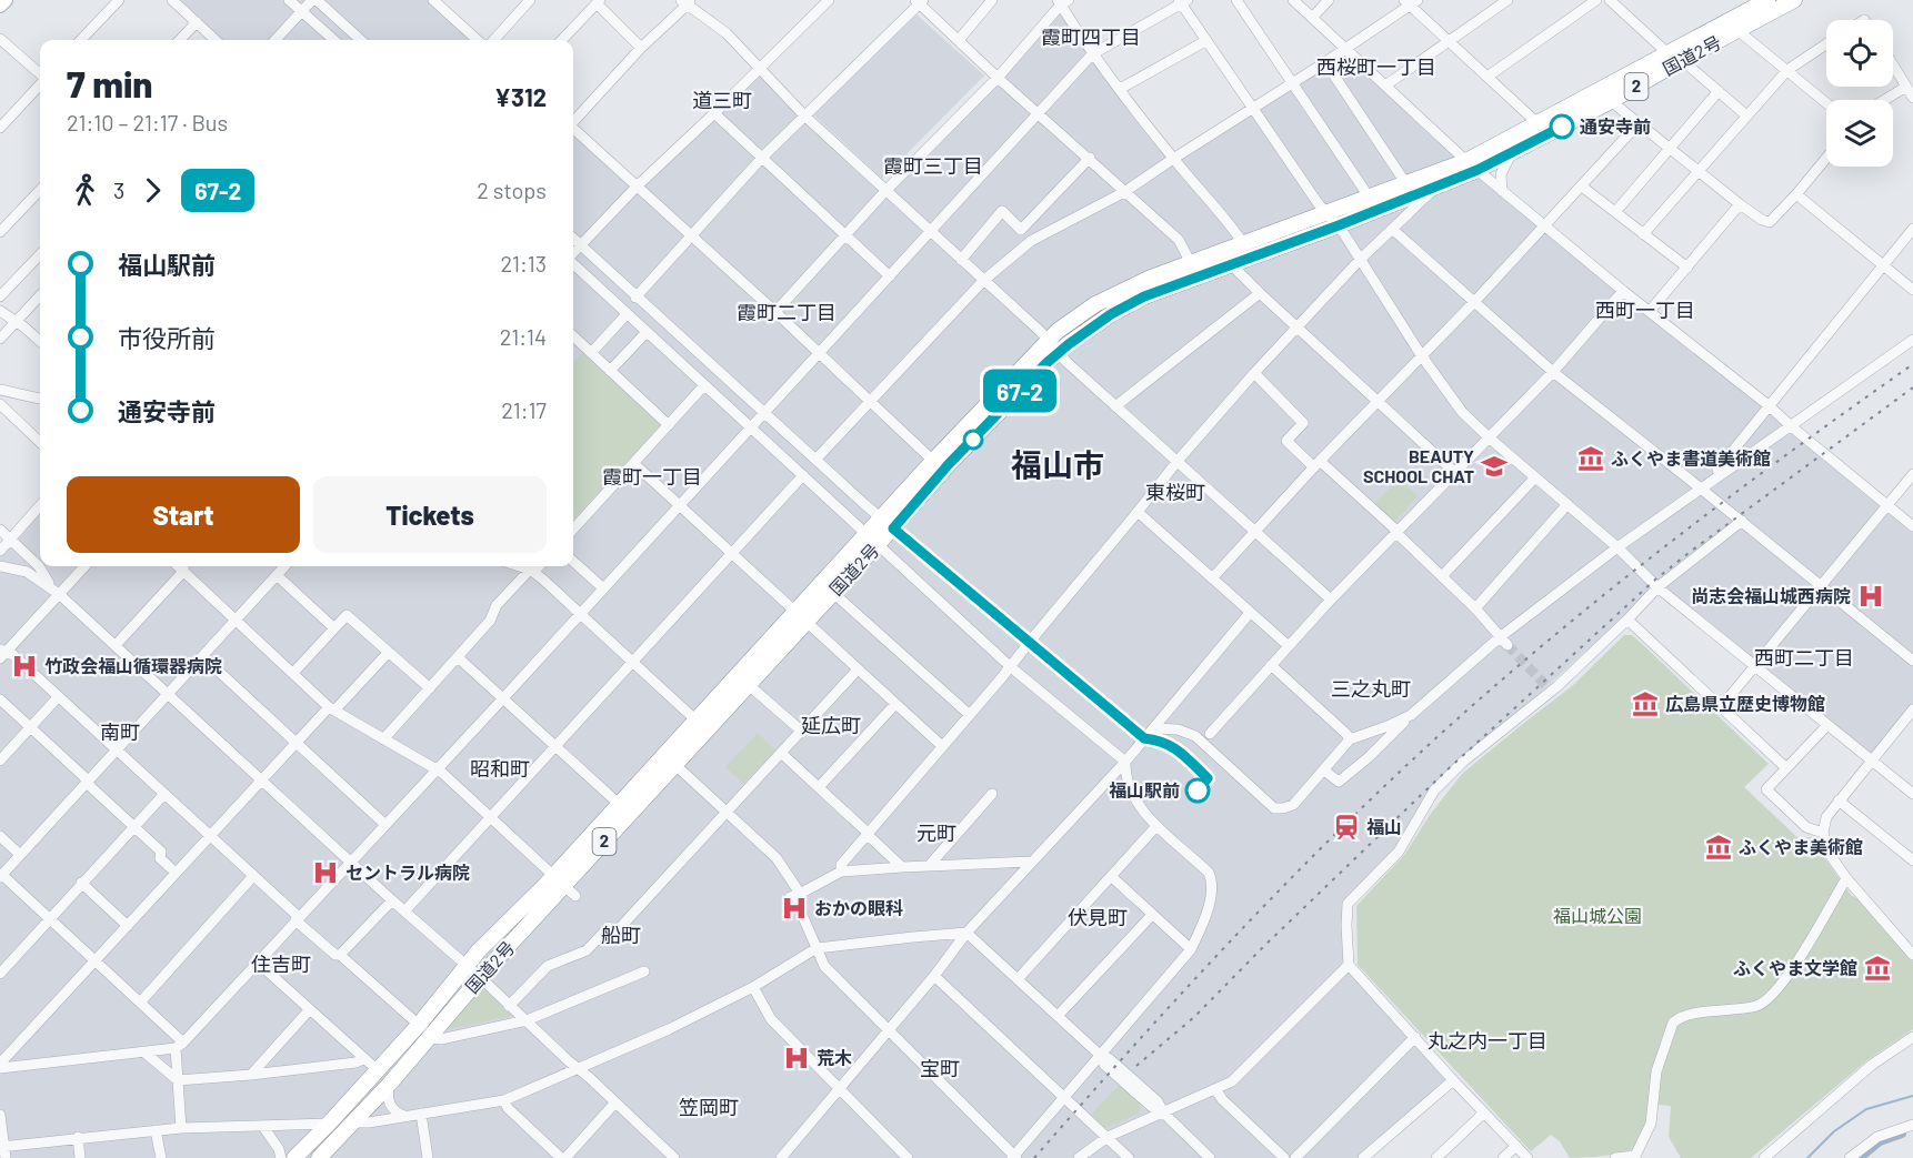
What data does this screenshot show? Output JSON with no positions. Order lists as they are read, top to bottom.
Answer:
{
  "streets": {
    "highway": ["国道2号", "2"]
  },
  "districts": [
    "霞町四丁目",
    "西桜町一丁目",
    "道三町",
    "霞町三丁目",
    "西町一丁目",
    "霞町二丁目",
    "福山市",
    "霞町一丁目",
    "東桜町",
    "西町二丁目",
    "三之丸町",
    "延広町",
    "南町",
    "昭和町",
    "元町",
    "伏見町",
    "船町",
    "住吉町",
    "丸之内一丁目",
    "宝町",
    "笠岡町"
  ],
  "parks": ["福山城公園"],
  "places": {
    "other": ["通安寺前", "福山駅前"],
    "museum": [
      "ふくやま書道美術館",
      "広島県立歴史博物館",
      "ふくやま美術館",
      "ふくやま文学館"
    ],
    "school or university": ["BEAUTY SCHOOL CHAT"],
    "hospital": [
      "尚志会福山城西病院",
      "竹政会福山循環器病院",
      "セントラル病院",
      "おかの眼科",
      "荒木"
    ],
    "station": ["福山"]
  },
  "lines": ["bus line 67-2"],
  "page": {
    "on_map": "67-2",
    "heading": ["7 min", "21:10 – 21:17 · Bus", "¥312"],
    "legs": ["3", "67-2", "2 stops"],
    "list": [
      {
        "name": "福山駅前",
        "value": "21:13"
      },
      {
        "name": "市役所前",
        "value": "21:14"
      },
      {
        "name": "通安寺前",
        "value": "21:17"
      }
    ],
    "buttons": ["Start", "Tickets"]
  }
}
